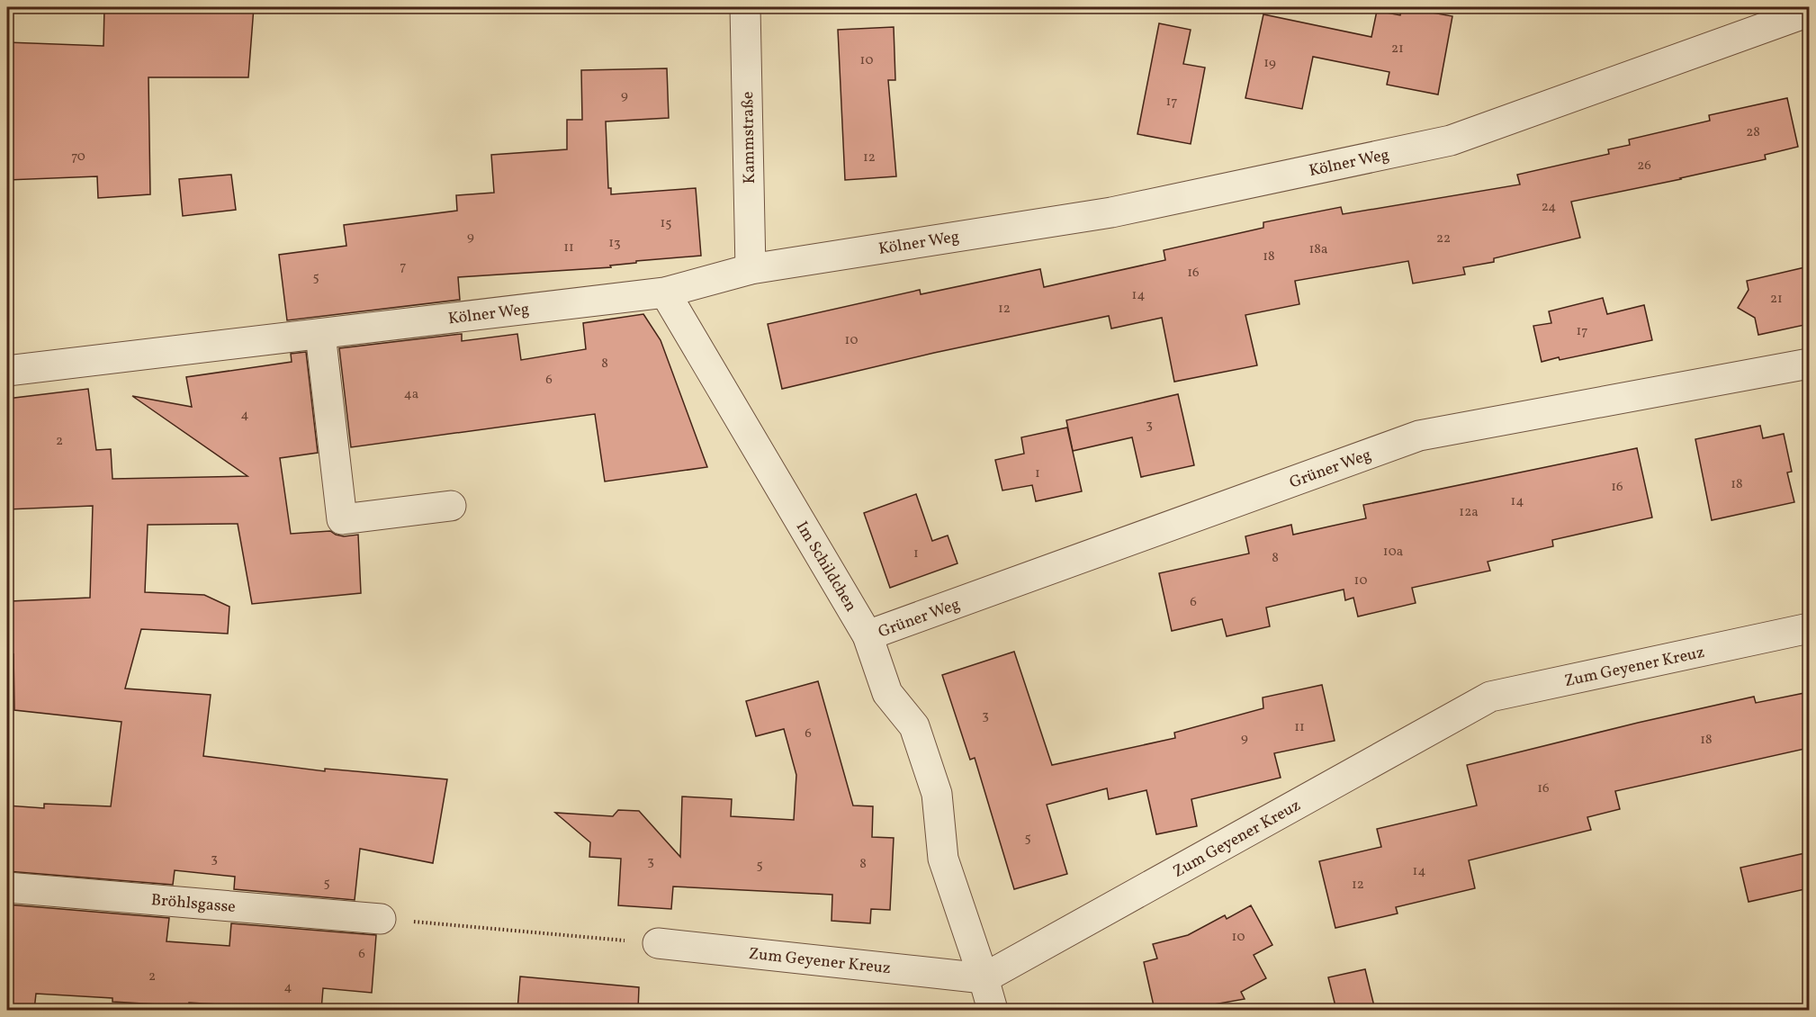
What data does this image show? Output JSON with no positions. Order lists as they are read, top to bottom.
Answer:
{
  "streets": {
    "street": [
      "Kammstraße",
      "Kölner Weg",
      "Grüner Weg",
      "Im Schildchen",
      "Zum Geyener Kreuz",
      "Bröhlsgasse"
    ]
  },
  "crossings": [
    ["Kammstraße", "Kölner Weg"],
    ["Kölner Weg", "Im Schildchen"],
    ["Grüner Weg", "Im Schildchen"],
    ["Im Schildchen", "Zum Geyener Kreuz"]
  ],
  "house_numbers": [
    "21",
    "10",
    "19",
    "9",
    "17",
    "28",
    "70",
    "12",
    "26",
    "24",
    "15",
    "9",
    "22",
    "13",
    "11",
    "18a",
    "18",
    "7",
    "16",
    "5",
    "14",
    "21",
    "12",
    "17",
    "10",
    "8",
    "6",
    "4a",
    "4",
    "3",
    "2",
    "1",
    "18",
    "16",
    "14",
    "12a",
    "10a",
    "1",
    "8",
    "10",
    "6",
    "3",
    "11",
    "6",
    "9",
    "18",
    "16",
    "5",
    "3",
    "3",
    "8",
    "5",
    "14",
    "5",
    "12",
    "10",
    "6",
    "2",
    "4"
  ]
}
